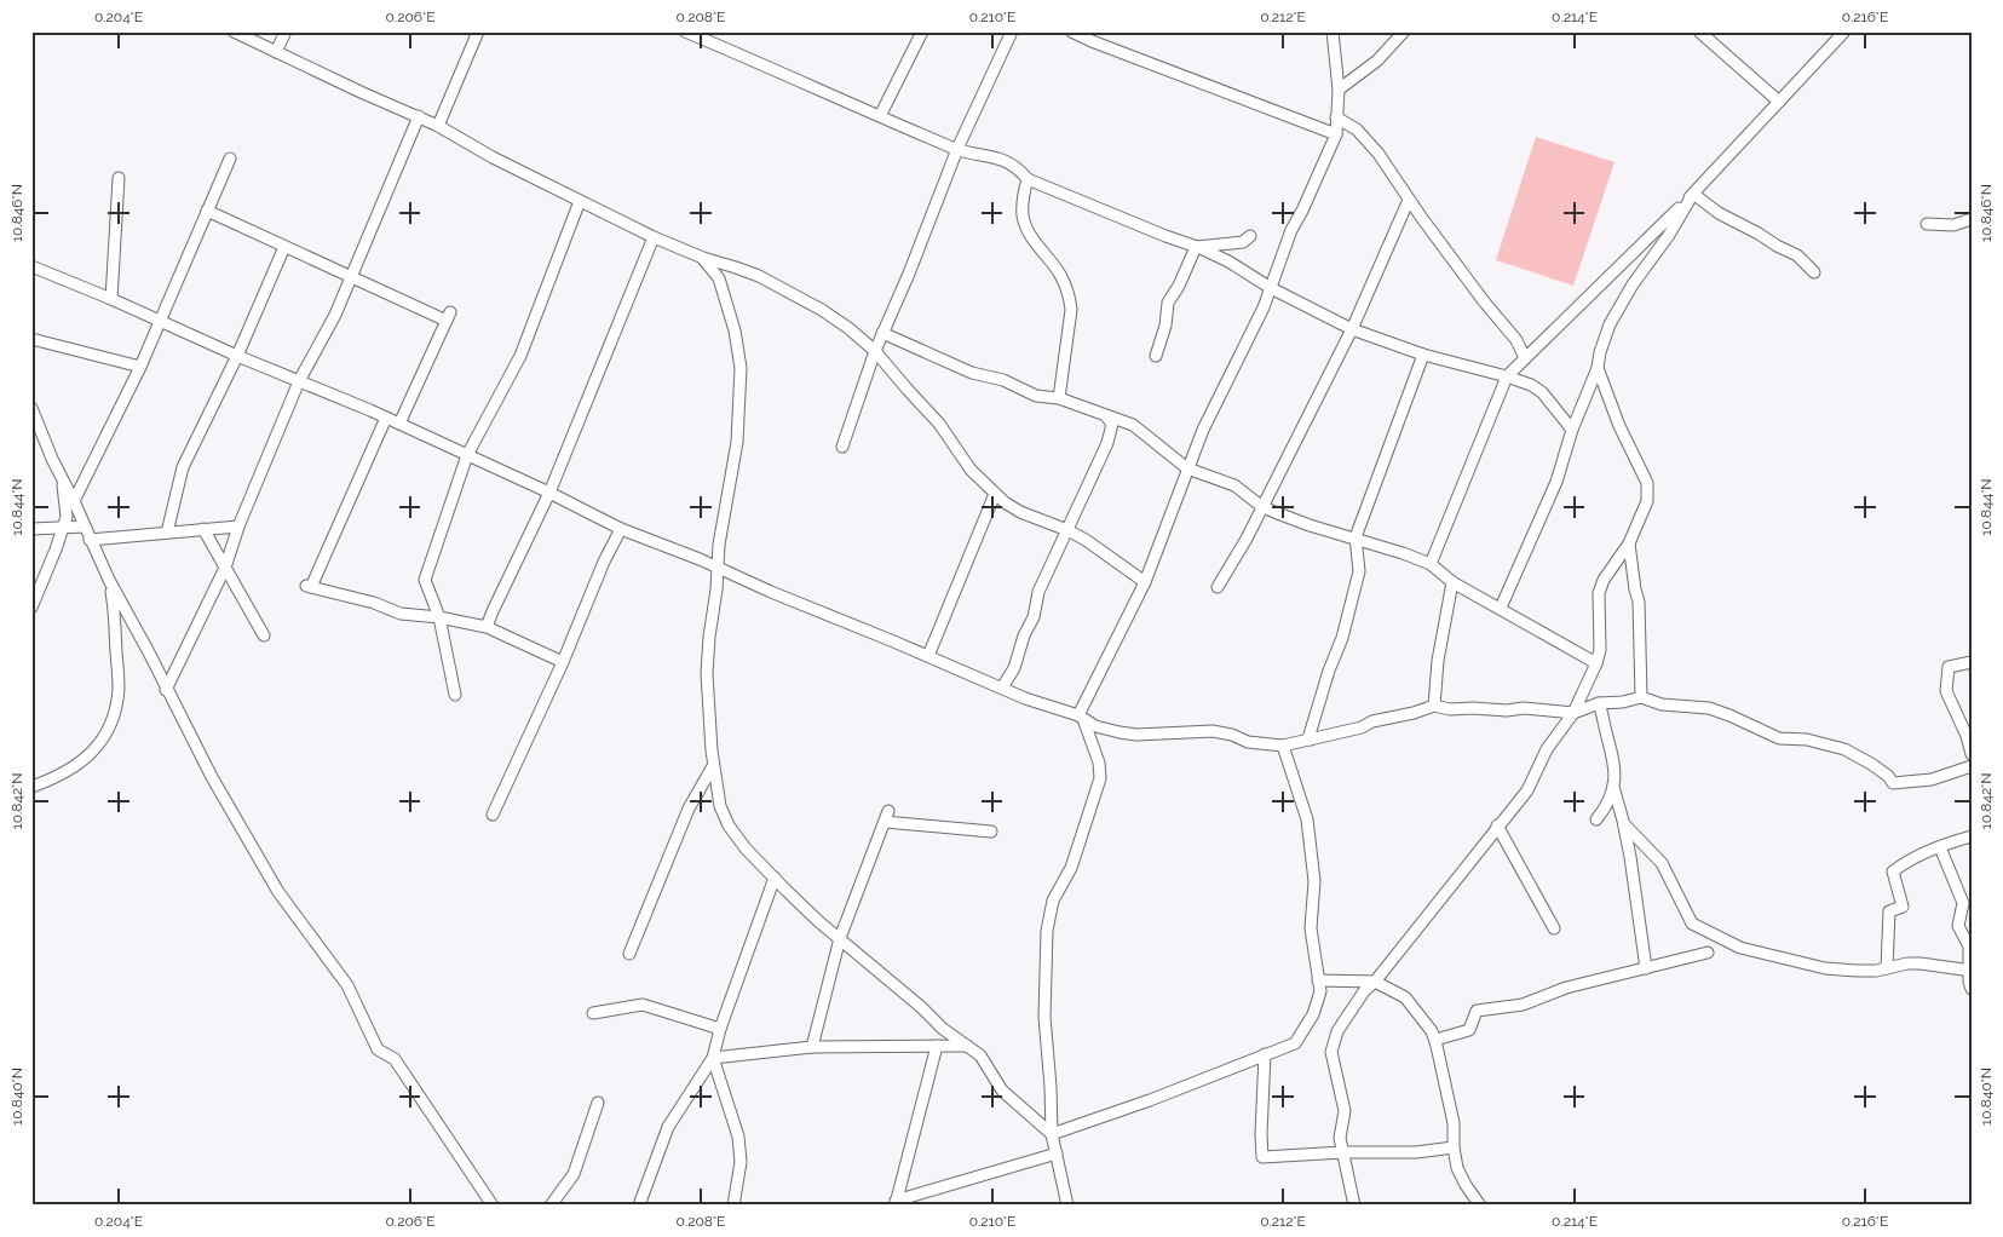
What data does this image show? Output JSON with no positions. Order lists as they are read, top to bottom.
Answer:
{
  "coordinates": [
    "0.204°E",
    "0.206°E",
    "0.208°E",
    "0.210°E",
    "0.212°E",
    "0.214°E",
    "0.216°E",
    "10.846°N",
    "10.844°N",
    "10.842°N",
    "10.840°N"
  ]
}
